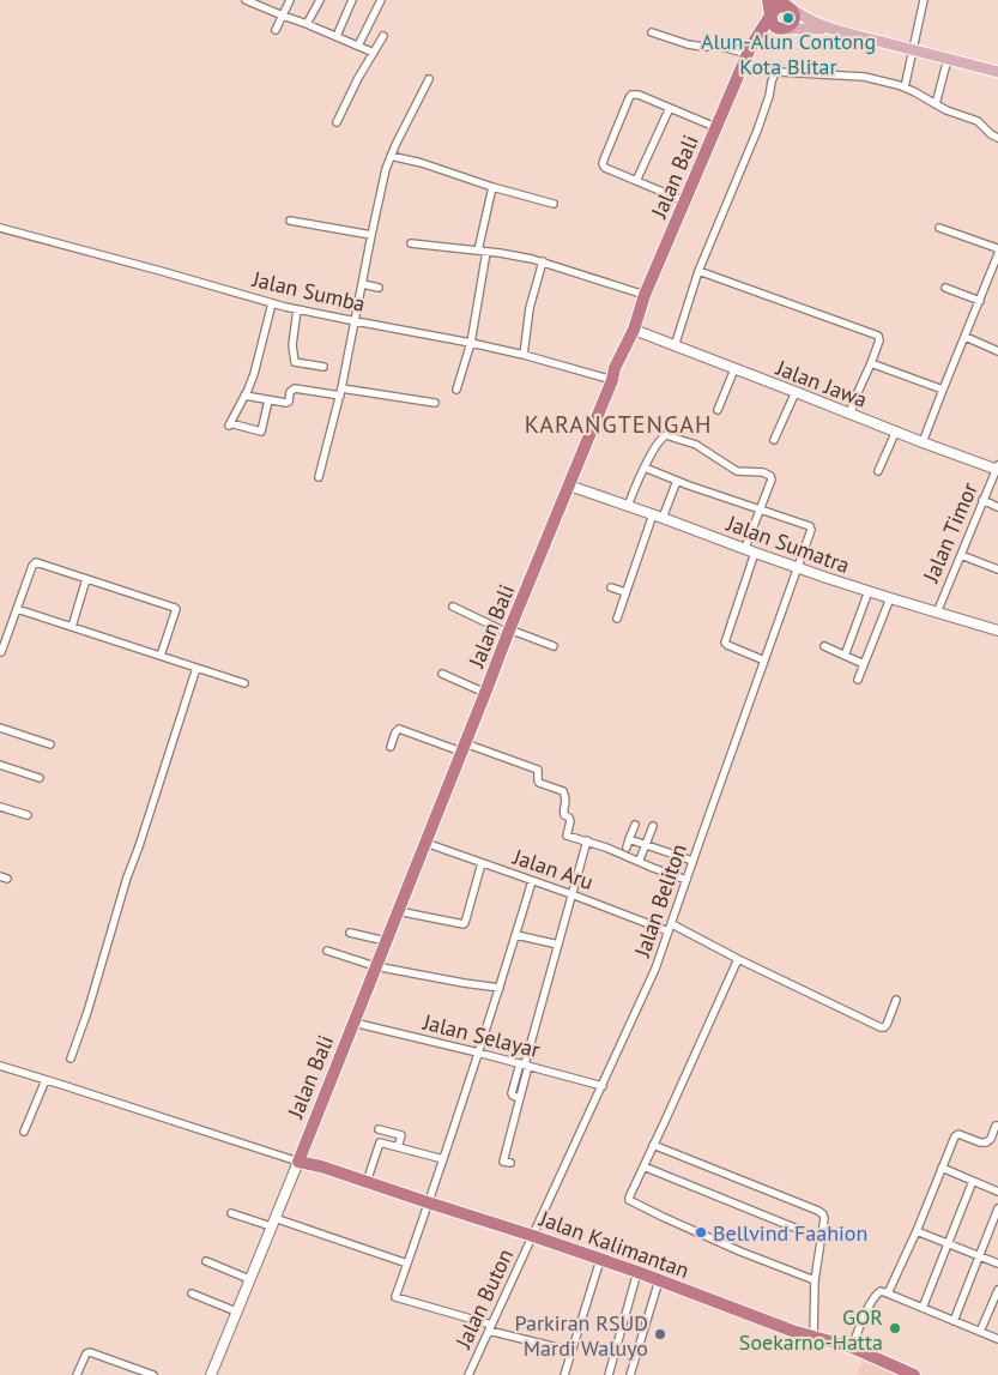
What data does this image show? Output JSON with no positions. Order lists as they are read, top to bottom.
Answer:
{
  "streets": {
    "highway": ["Jalan Bali", "Jalan Kalimantan"],
    "main road": ["Jalan Jawa", "Jalan Sumatra"],
    "street": [
      "Jalan Sumba",
      "Jalan Timor",
      "Jalan Aru",
      "Jalan Beliton",
      "Jalan Selayar",
      "Jalan Buton"
    ]
  },
  "crossings": [
    ["Jalan Bali", "Jalan Sumba"],
    ["Jalan Bali", "Jalan Jawa"],
    ["Jalan Bali", "Jalan Sumatra"],
    ["Jalan Bali", "Jalan Aru"],
    ["Jalan Bali", "Jalan Selayar"],
    ["Jalan Bali", "Jalan Kalimantan"],
    ["Jalan Jawa", "Jalan Timor"],
    ["Jalan Timor", "Jalan Sumatra"],
    ["Jalan Sumatra", "Jalan Beliton"],
    ["Jalan Aru", "Jalan Beliton"],
    ["Jalan Beliton", "Jalan Selayar"],
    ["Jalan Beliton", "Jalan Kalimantan"],
    ["Jalan Beliton", "Jalan Buton"],
    ["Jalan Kalimantan", "Jalan Buton"]
  ],
  "districts": ["KARANGTENGAH"],
  "places": [
    "Alun-Alun Contong Kota Blitar",
    "Bellvind Faahion",
    "GOR Soekarno-Hatta",
    "Parkiran RSUD Mardi Waluyo"
  ]
}
